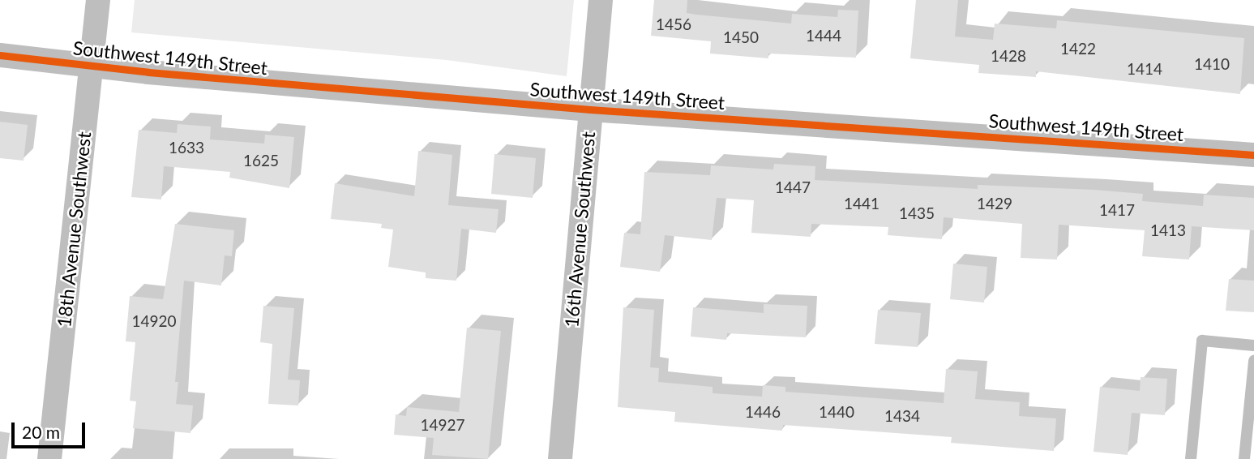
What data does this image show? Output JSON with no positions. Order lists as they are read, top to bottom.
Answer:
{
  "streets": {
    "street": ["Southwest 149th Street", "18th Avenue Southwest", "16th Avenue Southwest"]
  },
  "crossings": [
    ["Southwest 149th Street", "18th Avenue Southwest"],
    ["Southwest 149th Street", "16th Avenue Southwest"]
  ],
  "house_numbers": [
    "1456",
    "1444",
    "1450",
    "1422",
    "1428",
    "1410",
    "1414",
    "1633",
    "1625",
    "1447",
    "1441",
    "1429",
    "1417",
    "1435",
    "1413",
    "14920",
    "1446",
    "1440",
    "1434",
    "14927"
  ],
  "scale_bar": "20 m"
}
